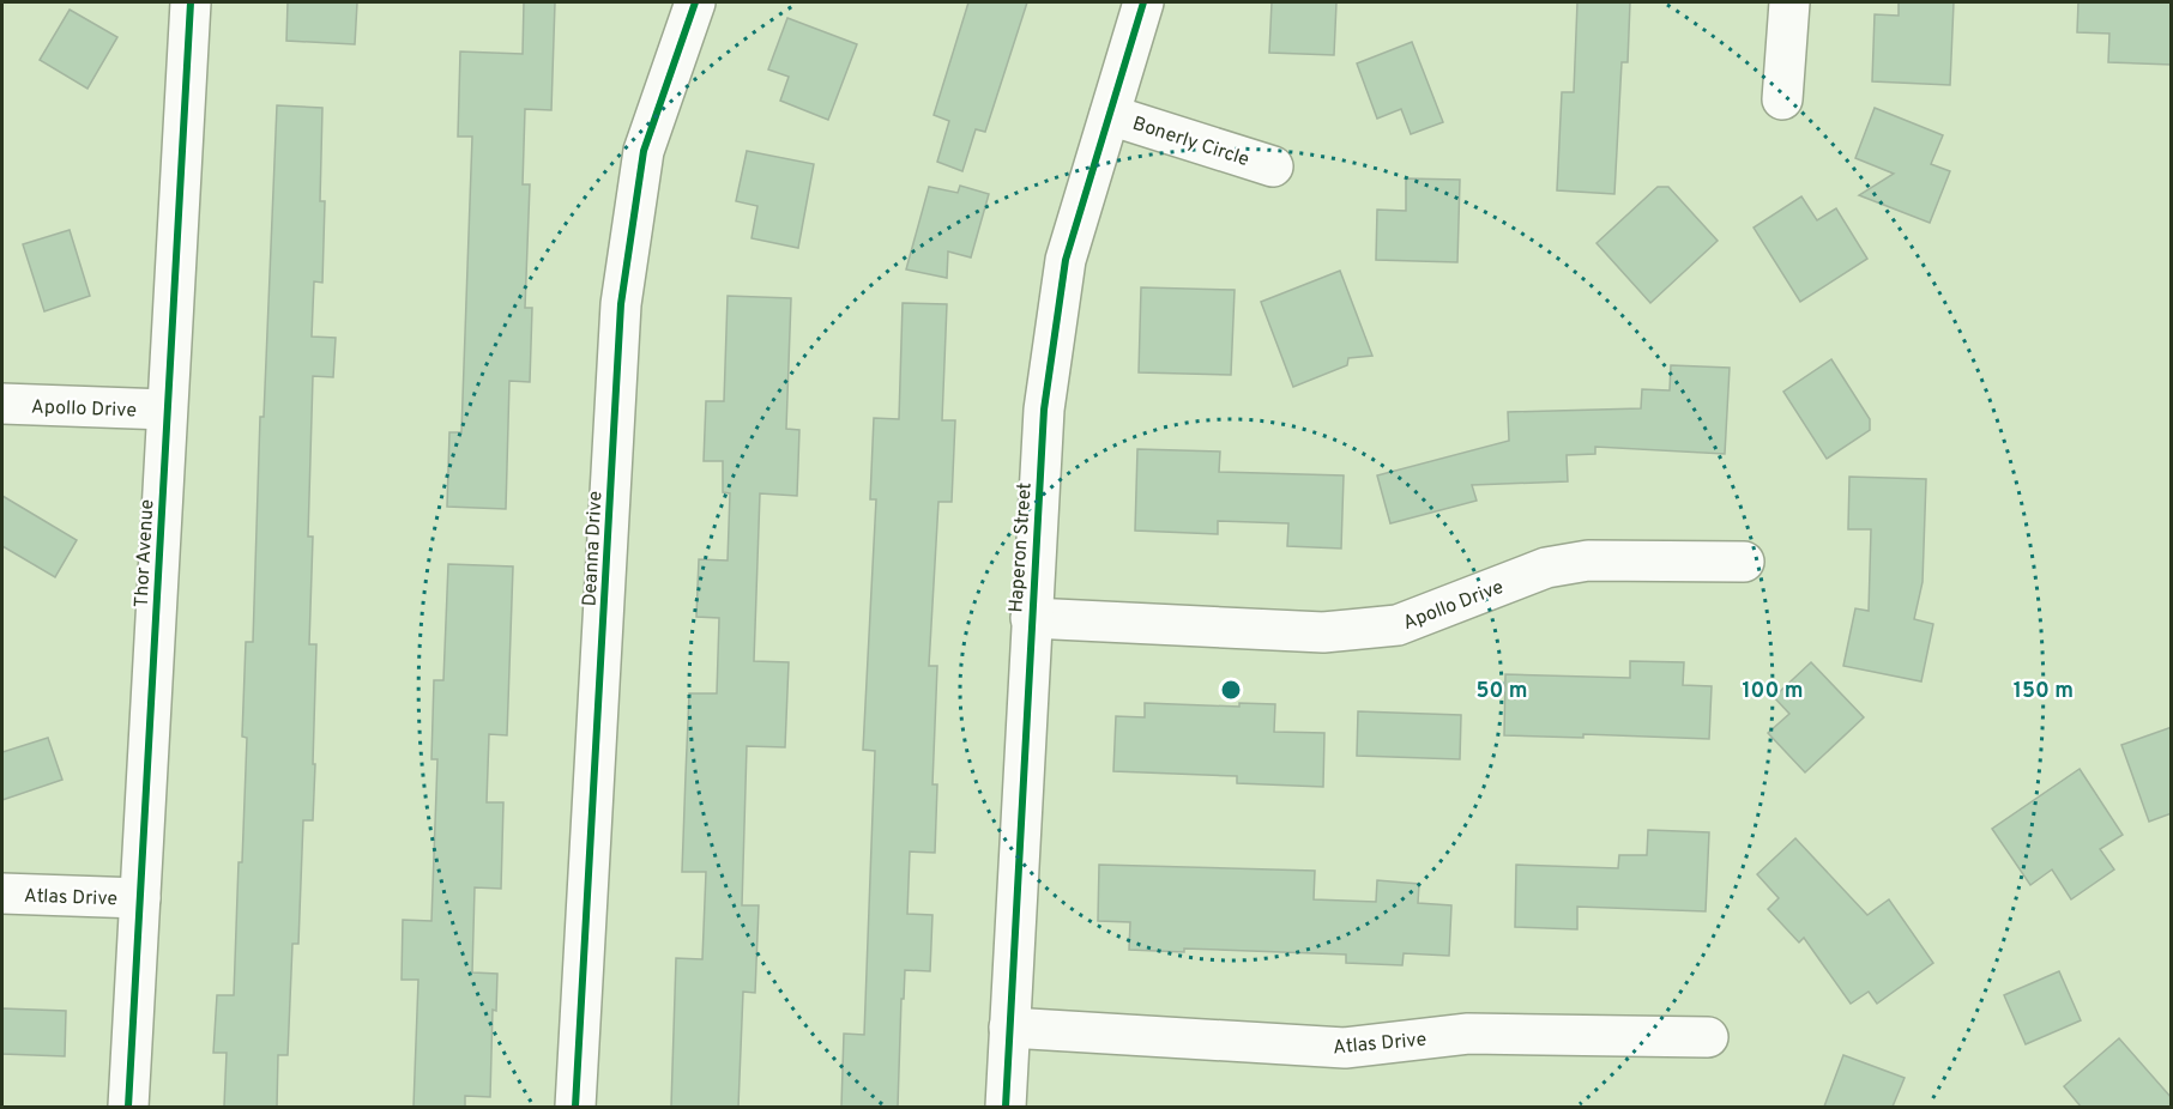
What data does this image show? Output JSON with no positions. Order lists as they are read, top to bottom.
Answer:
{
  "streets": {
    "street": [
      "Bonerly Circle",
      "Apollo Drive",
      "Haperon Street",
      "Deanna Drive",
      "Thor Avenue",
      "Atlas Drive"
    ]
  },
  "crossings": [
    ["Bonerly Circle", "Haperon Street"],
    ["Apollo Drive", "Haperon Street"],
    ["Apollo Drive", "Thor Avenue"],
    ["Haperon Street", "Atlas Drive"],
    ["Thor Avenue", "Atlas Drive"]
  ],
  "rings": ["50 m", "100 m", "150 m"]
}
